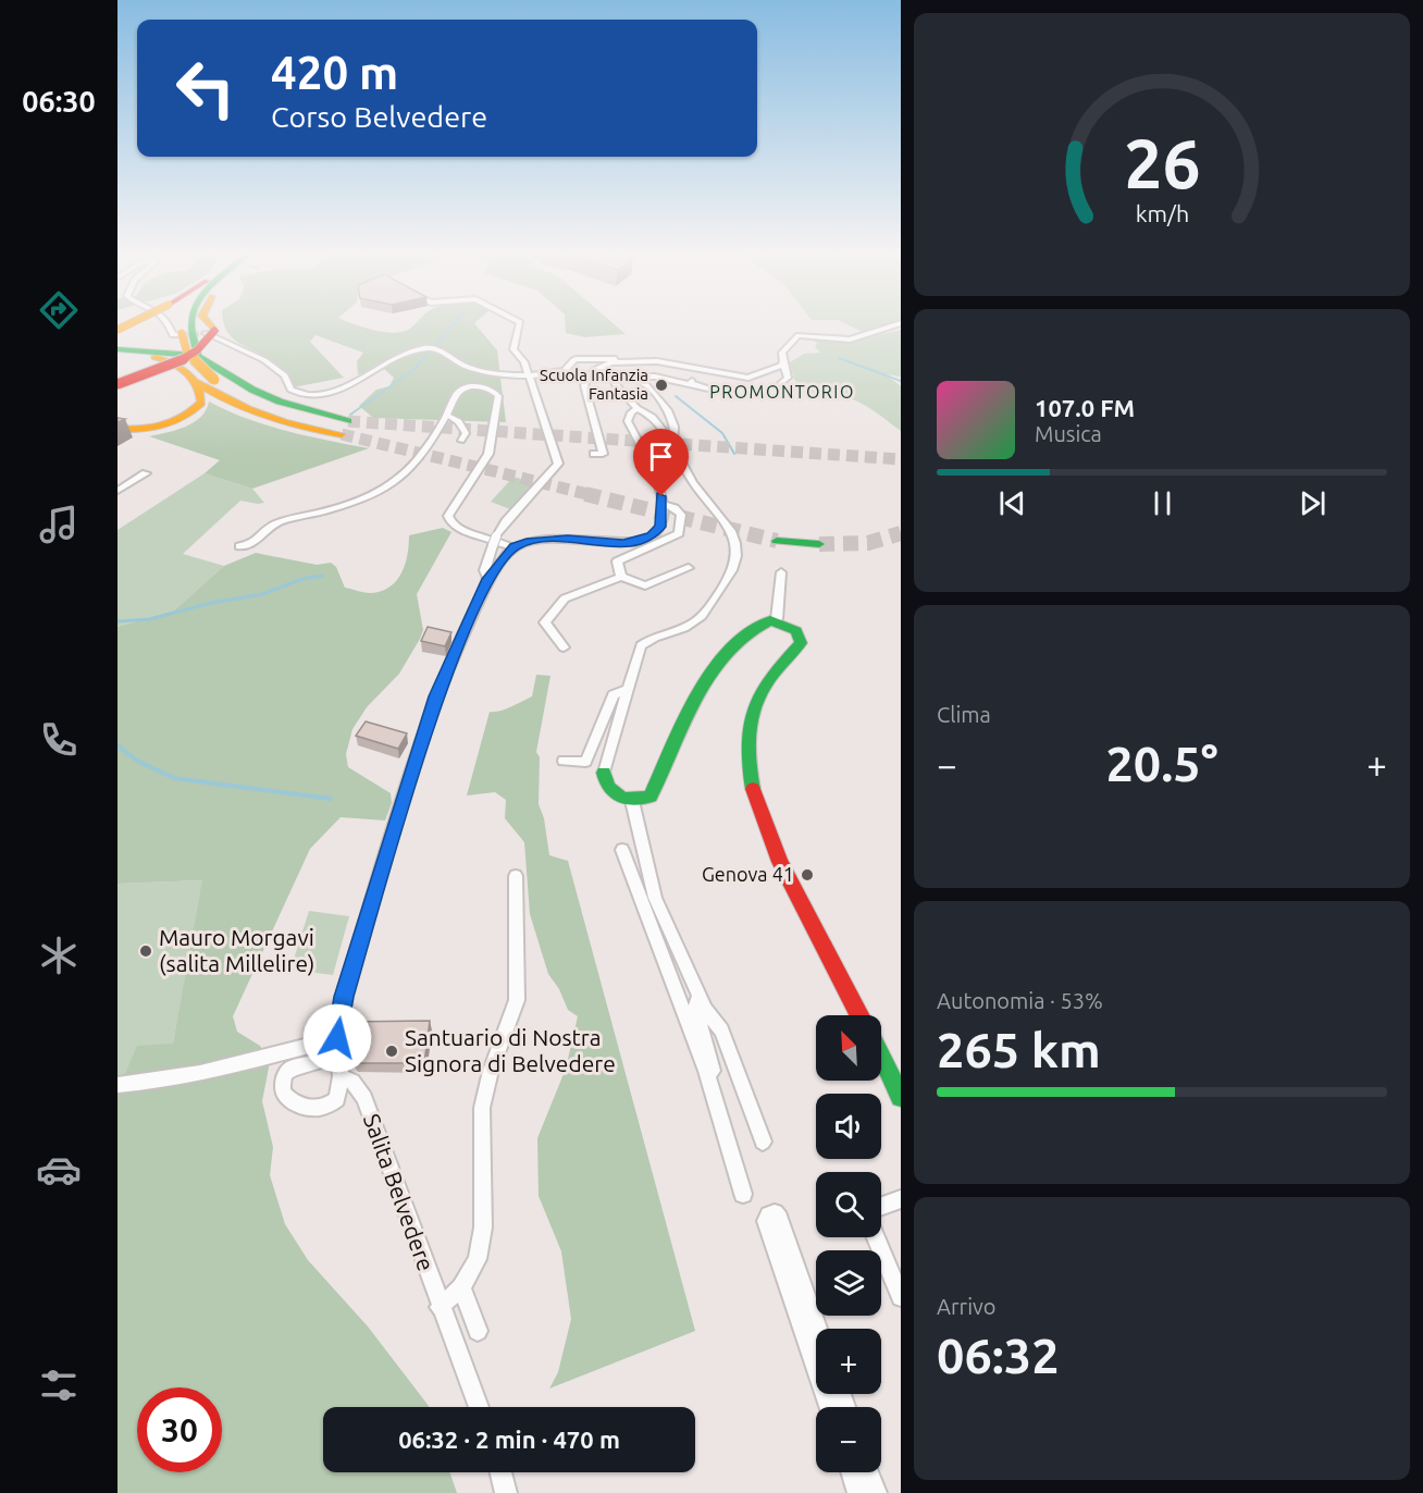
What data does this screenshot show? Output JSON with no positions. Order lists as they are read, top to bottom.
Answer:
{
  "streets": {
    "street": ["Salita Belvedere"]
  },
  "districts": ["PROMONTORIO"],
  "places": [
    "Scuola Infanzia Fantasia",
    "Genova 41",
    "Mauro Morgavi (salita Millelire)",
    "Santuario di Nostra Signora di Belvedere"
  ],
  "north": "top left",
  "page": {
    "tabs": "06:30",
    "turn": ["420 m", "Corso Belvedere"],
    "song": ["107.0 FM", "Musica"],
    "tile": [
      "Clima",
      ["Autonomia · 53%", "265 km"],
      ["Arrivo", "06:32"]
    ],
    "heat": ["−", "20.5°", "+"],
    "map_buttons": ["+", "−"],
    "limit": "30",
    "trip": "06:32 · 2 min · 470 m",
    "gauge": ["26", "km/h"]
  }
}
